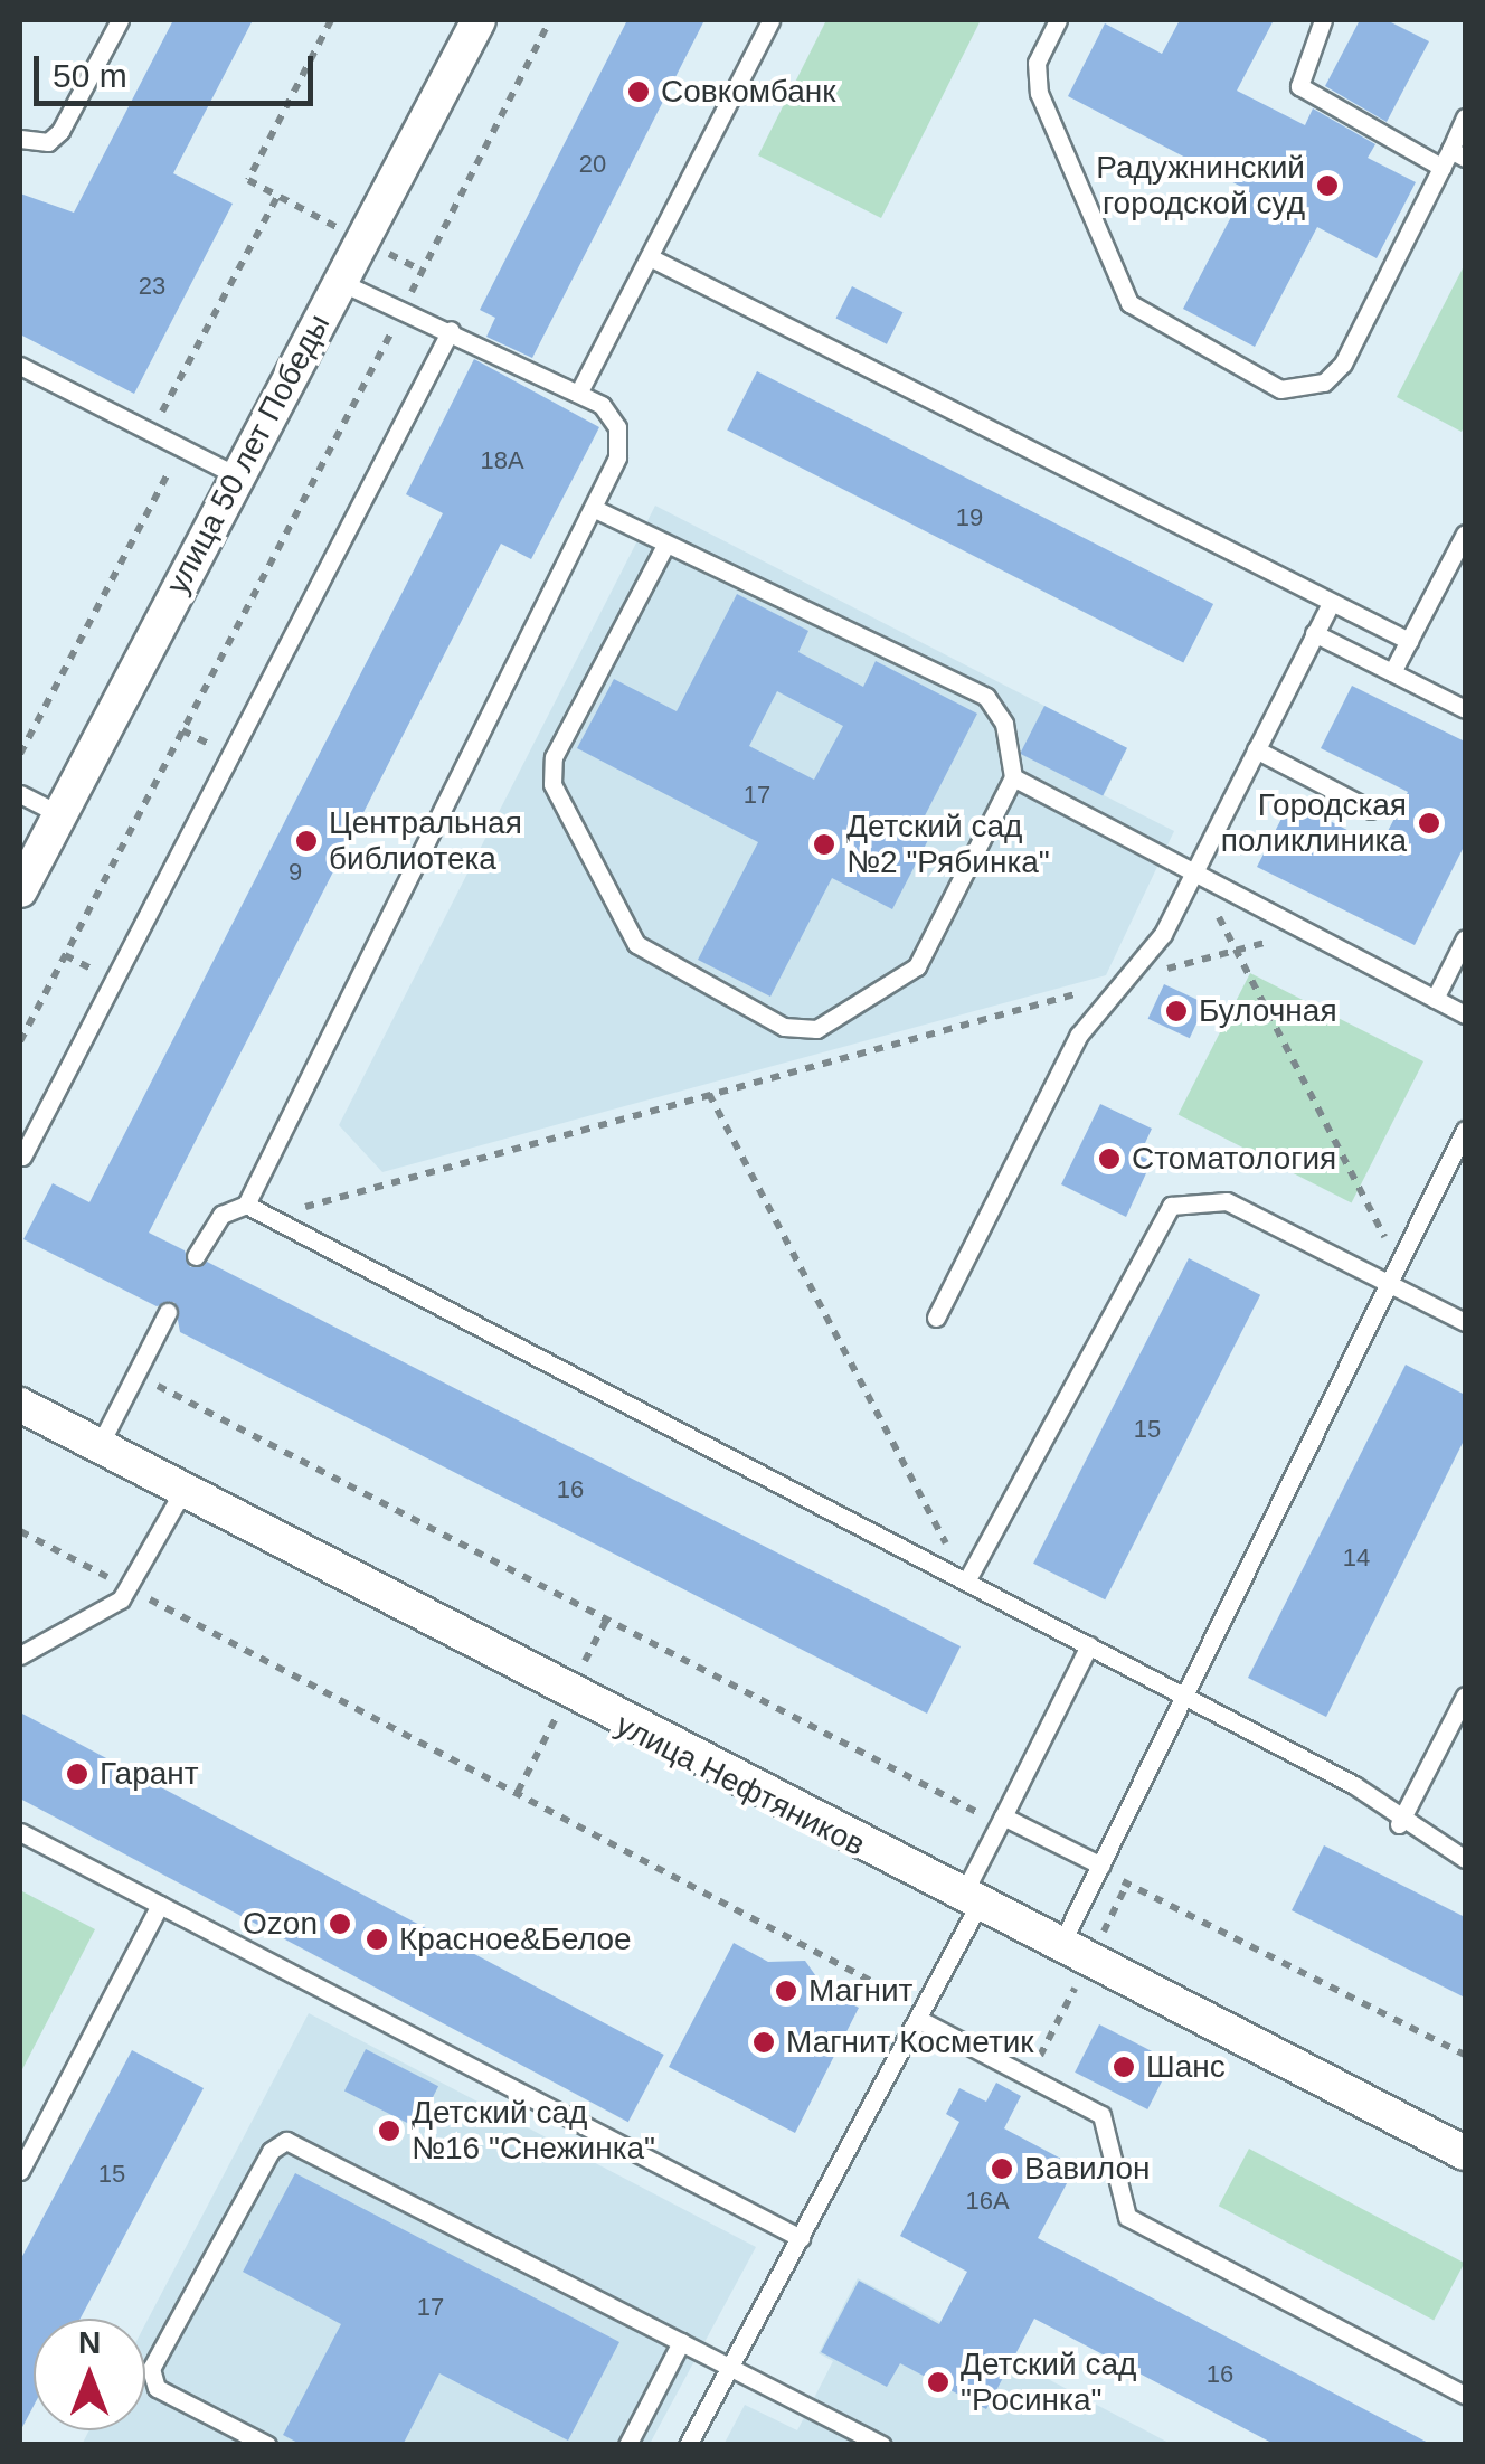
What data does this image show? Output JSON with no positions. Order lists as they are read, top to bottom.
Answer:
{
  "streets": {
    "street": ["улица 50 лет Победы", "улица Нефтяников"]
  },
  "places": [
    "Совкомбанк",
    "Радужнинский городской суд",
    "Городская поликлиника",
    "Центральная библиотека",
    "Детский сад №2 \"Рябинка\"",
    "Булочная",
    "Стоматология",
    "Гарант",
    "Ozon",
    "Красное&Белое",
    "Магнит",
    "Магнит Косметик",
    "Шанс",
    "Детский сад №16 \"Снежинка\"",
    "Вавилон",
    "Детский сад \"Росинка\""
  ],
  "house_numbers": [
    "20",
    "23",
    "18А",
    "19",
    "17",
    "9",
    "15",
    "16",
    "14",
    "15",
    "16А",
    "17",
    "16"
  ],
  "scale_bar": "50 m",
  "north": "top"
}
